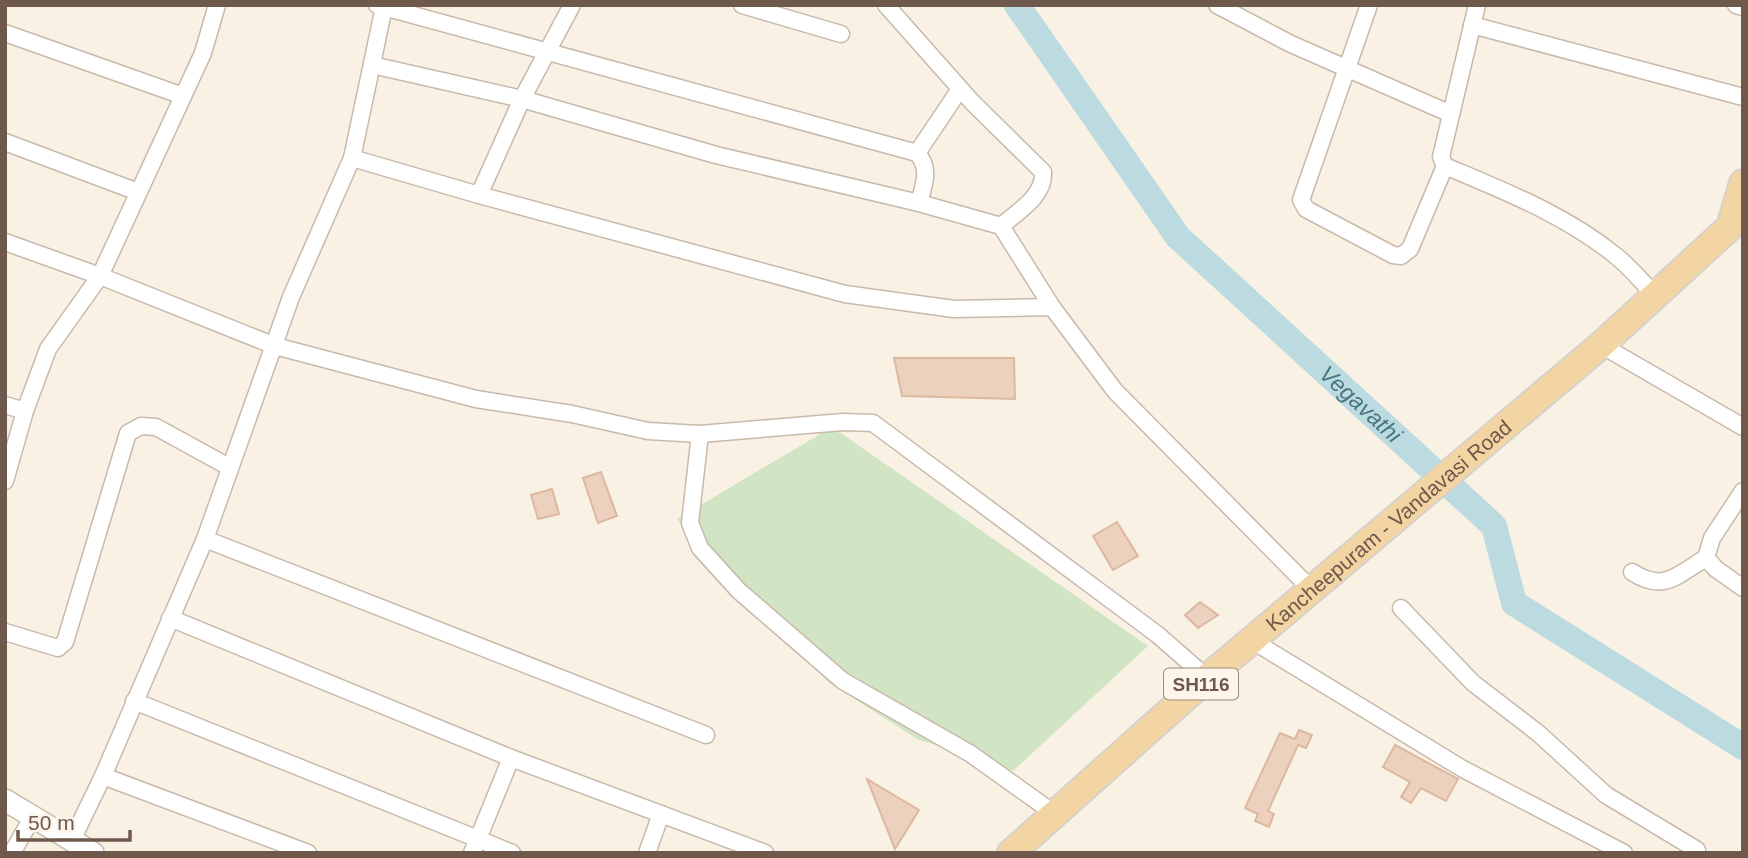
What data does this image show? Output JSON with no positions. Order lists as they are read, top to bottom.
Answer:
{
  "streets": {
    "main road": ["Kancheepuram - Vandavasi Road", "SH116"]
  },
  "water": ["Vegavathi"],
  "scale_bar": "50 m"
}
